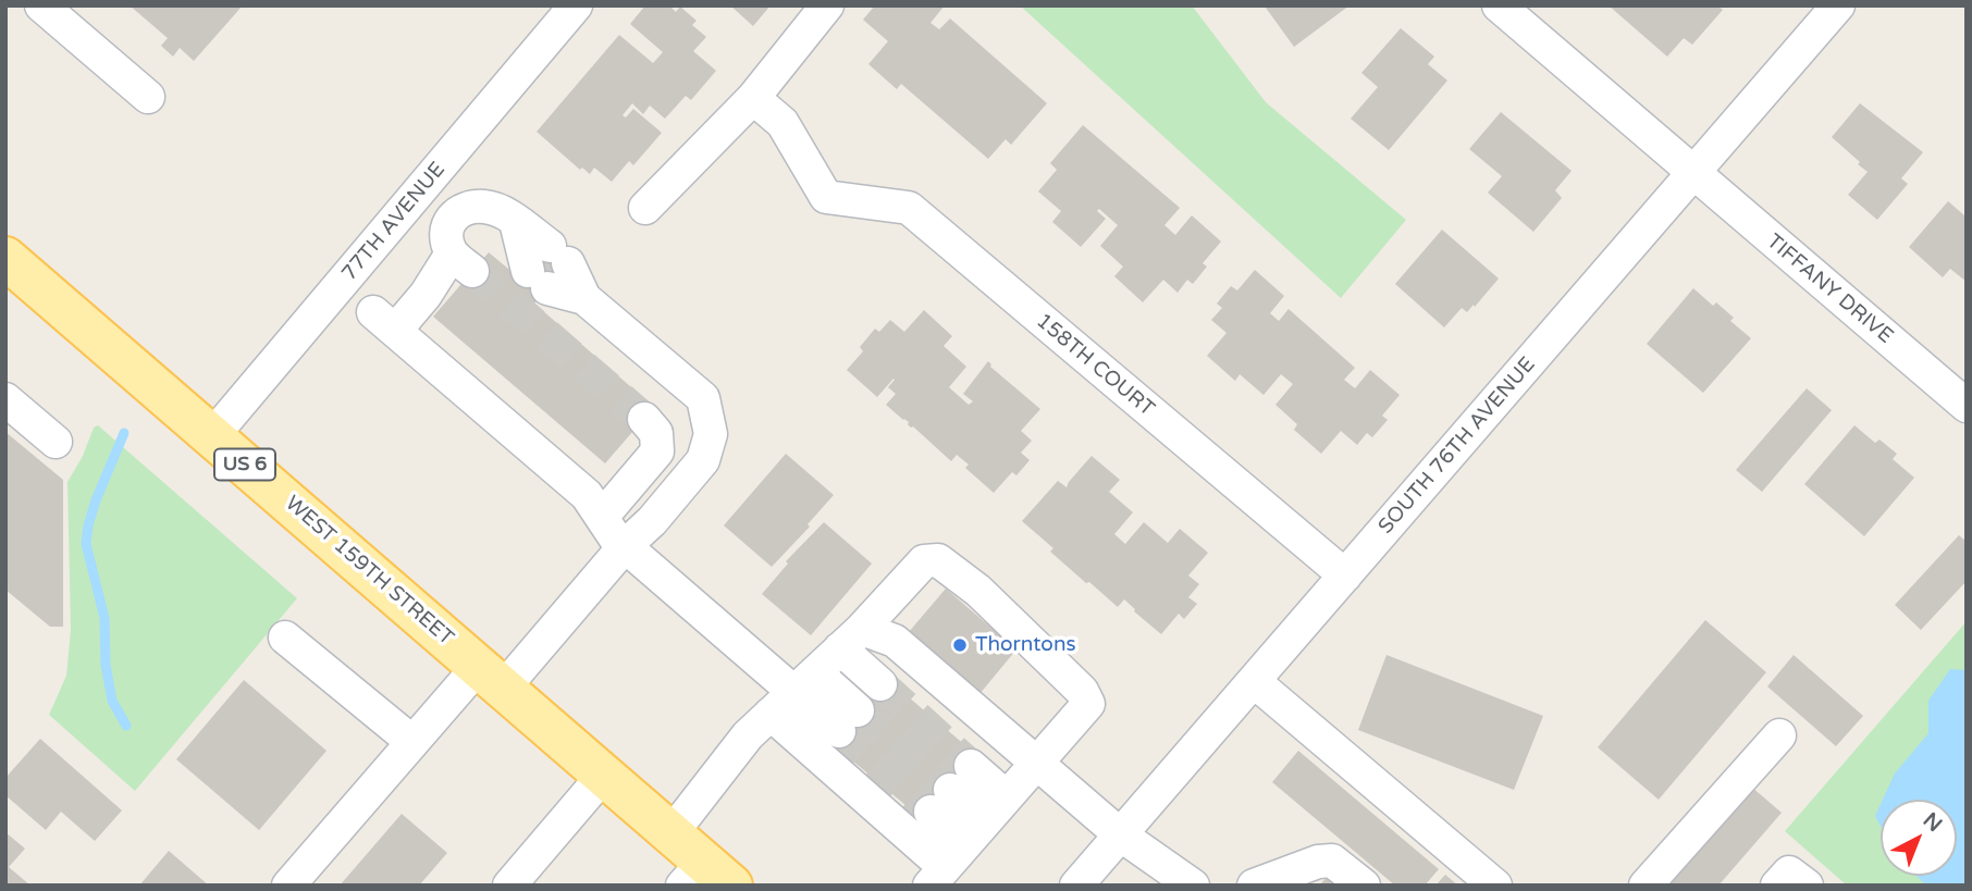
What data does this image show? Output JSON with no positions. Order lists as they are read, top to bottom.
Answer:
{
  "streets": {
    "main road": ["US 6", "WEST 159TH STREET"],
    "street": [
      "77TH AVENUE",
      "TIFFANY DRIVE",
      "158TH COURT",
      "SOUTH 76TH AVENUE"
    ]
  },
  "crossings": [
    ["77TH AVENUE", "WEST 159TH STREET"],
    ["TIFFANY DRIVE", "SOUTH 76TH AVENUE"],
    ["158TH COURT", "SOUTH 76TH AVENUE"]
  ],
  "places": ["Thorntons"],
  "north": "top right"
}
